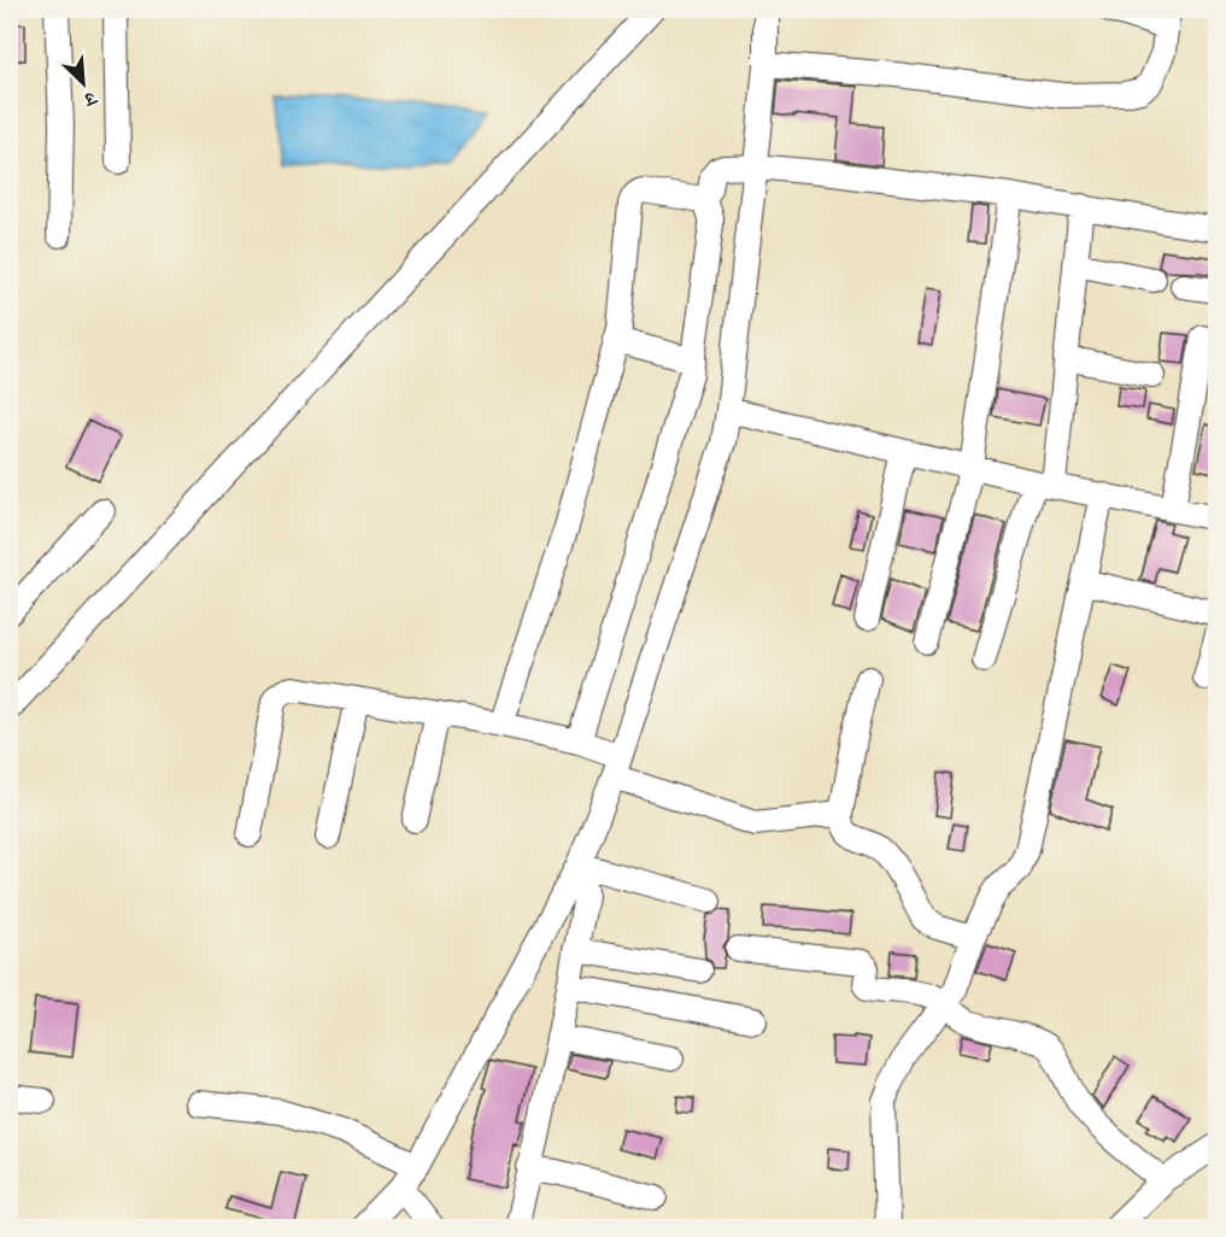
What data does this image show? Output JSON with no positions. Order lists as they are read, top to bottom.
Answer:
{
  "north": "bottom right"
}
